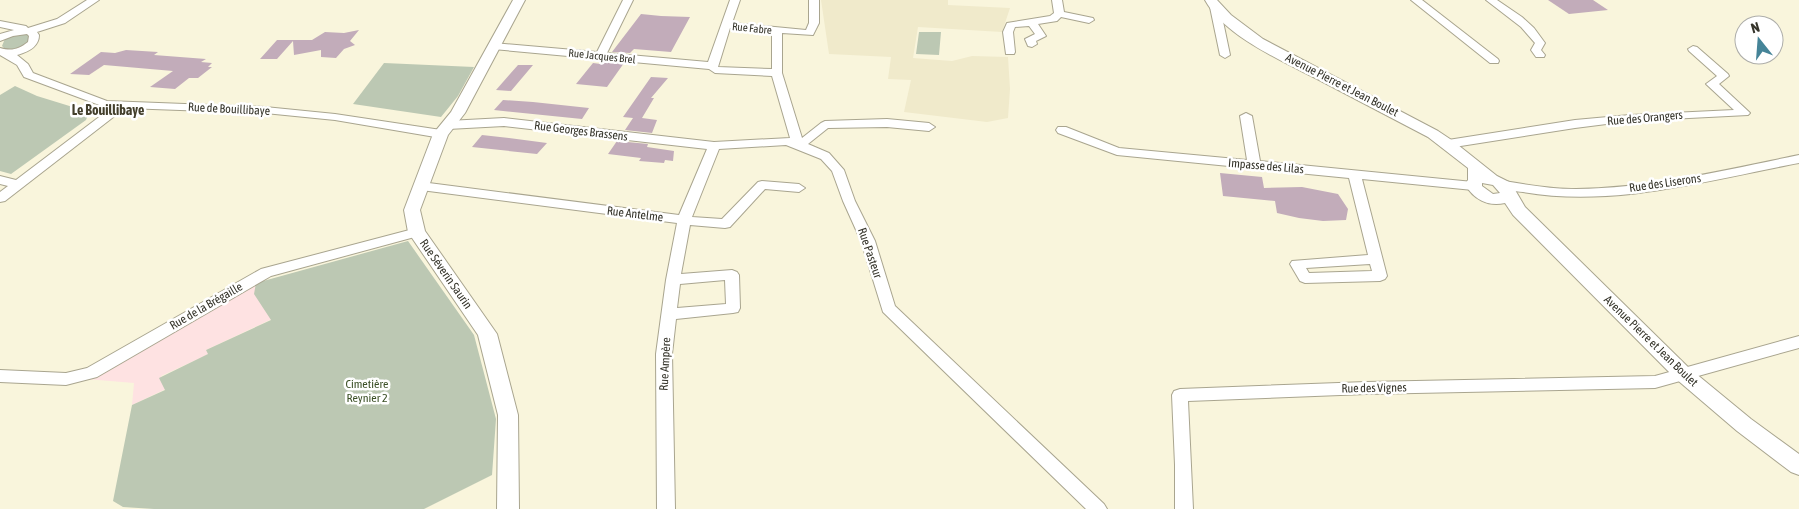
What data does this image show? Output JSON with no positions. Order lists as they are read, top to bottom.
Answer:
{
  "streets": {
    "street": [
      "Rue Fabre",
      "Rue Jacques Brel",
      "Avenue Pierre et Jean Boulet",
      "Rue de Bouillibaye",
      "Rue des Orangers",
      "Rue Georges Brassens",
      "Impasse des Lilas",
      "Rue des Liserons",
      "Rue Antelme",
      "Rue Pasteur",
      "Rue Séverin Saurin",
      "Rue de la Brégaille",
      "Rue Ampère",
      "Rue des Vignes"
    ]
  },
  "crossings": [
    ["Rue Jacques Brel", "Rue Séverin Saurin"],
    ["Avenue Pierre et Jean Boulet", "Rue des Orangers"],
    ["Avenue Pierre et Jean Boulet", "Impasse des Lilas"],
    ["Avenue Pierre et Jean Boulet", "Rue des Liserons"],
    ["Avenue Pierre et Jean Boulet", "Rue des Vignes"],
    ["Rue de Bouillibaye", "Rue Georges Brassens"],
    ["Rue de Bouillibaye", "Rue Séverin Saurin"],
    ["Rue Georges Brassens", "Rue Séverin Saurin"],
    ["Impasse des Lilas", "Rue des Liserons"],
    ["Rue Antelme", "Rue Séverin Saurin"],
    ["Rue Antelme", "Rue Ampère"],
    ["Rue Séverin Saurin", "Rue de la Brégaille"]
  ],
  "districts": ["Le Bouillibaye"],
  "parks": ["Cimetière Reynier 2"],
  "north": "top"
}
